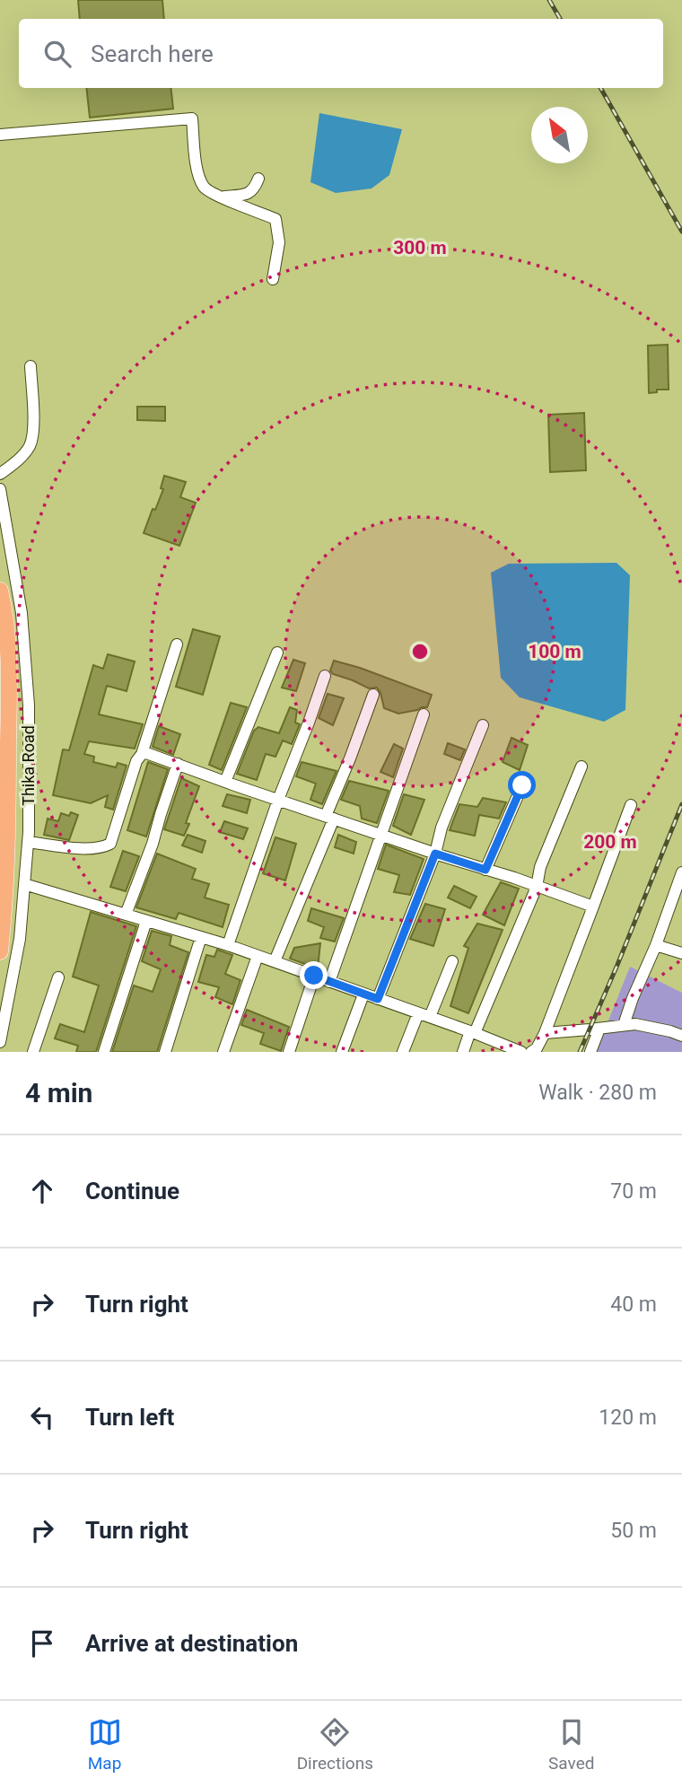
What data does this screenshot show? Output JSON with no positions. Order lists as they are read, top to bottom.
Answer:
{
  "streets": {
    "highway": ["Thika Road"]
  },
  "north": "top left",
  "page": {
    "search": "Search here",
    "heading": ["4 min", "Walk · 280 m"],
    "list": [
      ["Continue", "70 m"],
      ["Turn right", "40 m"],
      ["Turn left", "120 m"],
      ["Turn right", "50 m"],
      "Arrive at destination"
    ],
    "nav": ["Map", "Directions", "Saved"]
  },
  "rings": ["300 m", "100 m", "200 m"]
}
